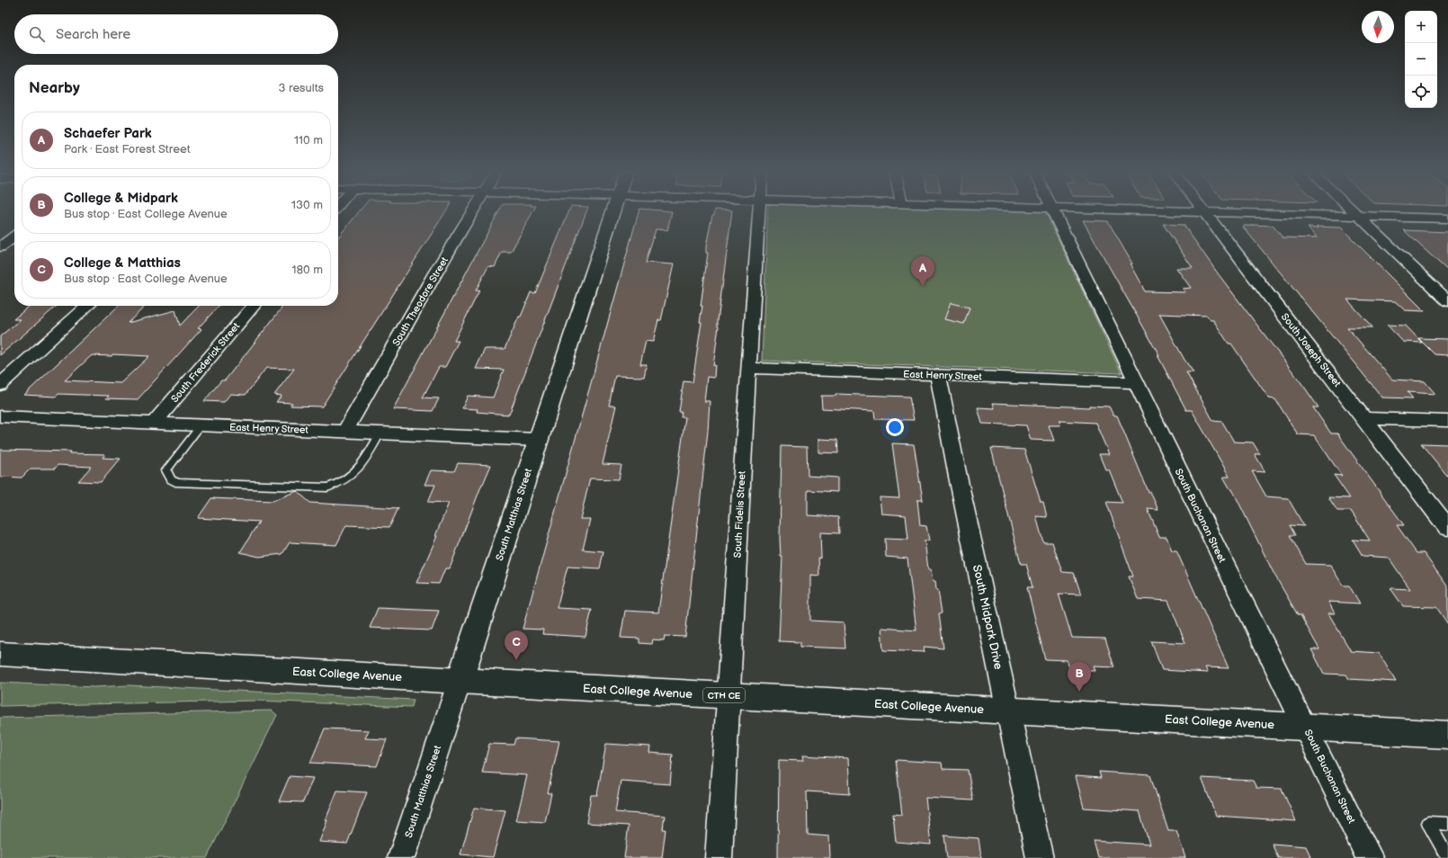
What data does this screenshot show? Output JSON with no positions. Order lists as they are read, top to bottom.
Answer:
{
  "streets": {
    "main road": ["South Matthias Street", "East College Avenue", "CTH CE"],
    "street": [
      "South Theodore Street",
      "South Joseph Street",
      "South Frederick Street",
      "East Henry Street",
      "South Fidelis Street",
      "South Buchanan Street",
      "South Midpark Drive"
    ]
  },
  "crossings": [
    ["South Theodore Street", "East Henry Street"],
    ["South Frederick Street", "East Henry Street"],
    ["East Henry Street", "South Matthias Street"],
    ["East Henry Street", "South Fidelis Street"],
    ["East Henry Street", "South Buchanan Street"],
    ["East Henry Street", "South Midpark Drive"],
    ["South Matthias Street", "East College Avenue"],
    ["South Fidelis Street", "East College Avenue"],
    ["South Buchanan Street", "East College Avenue"],
    ["South Midpark Drive", "East College Avenue"]
  ],
  "north": "bottom",
  "page": {
    "map_buttons": ["+", "−"],
    "search": "Search here",
    "heading": ["Nearby", "3 results"],
    "list": [
      {
        "mark": "A",
        "name": "Schaefer Park",
        "note": "Park · East Forest Street",
        "value": "110 m"
      },
      {
        "mark": "B",
        "name": "College & Midpark",
        "note": "Bus stop · East College Avenue",
        "value": "130 m"
      },
      {
        "mark": "C",
        "name": "College & Matthias",
        "note": "Bus stop · East College Avenue",
        "value": "180 m"
      }
    ],
    "pins": ["A", "C", "B"]
  }
}
